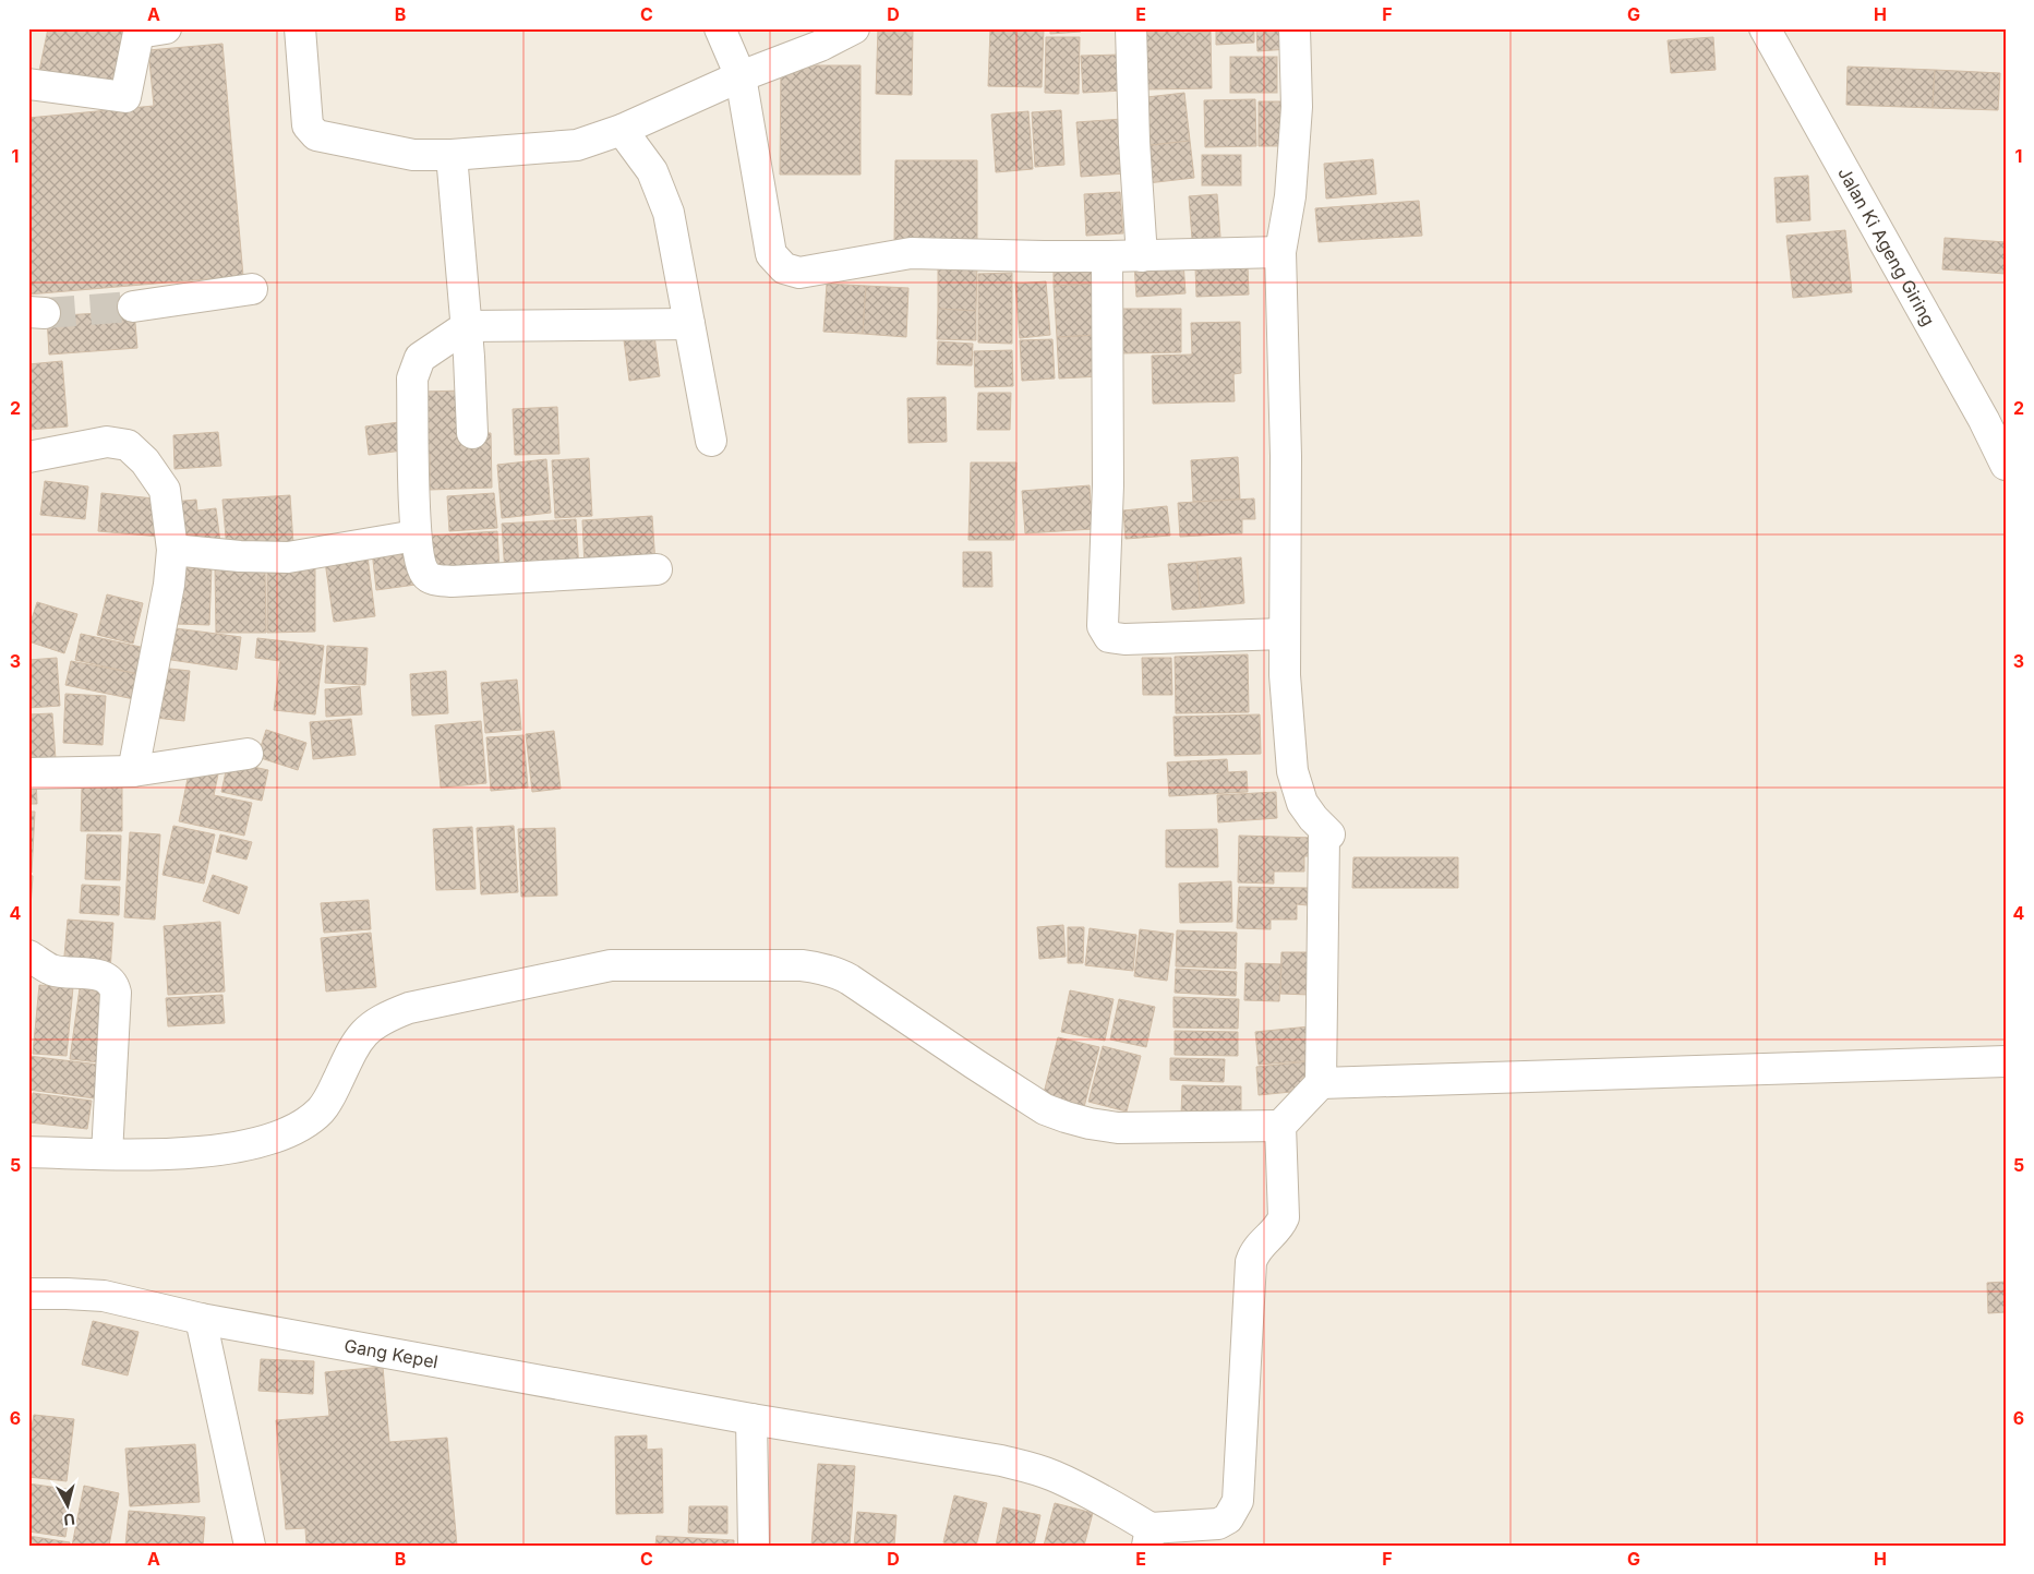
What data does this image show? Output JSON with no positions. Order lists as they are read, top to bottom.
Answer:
{
  "streets": {
    "street": ["Jalan Ki Ageng Giring", "Gang Kepel"]
  },
  "north": "bottom",
  "grid": {
    "columns": [
      "A",
      "B",
      "C",
      "D",
      "E",
      "F",
      "G",
      "H"
    ],
    "rows": [
      "1",
      "2",
      "3",
      "4",
      "5",
      "6"
    ]
  }
}
